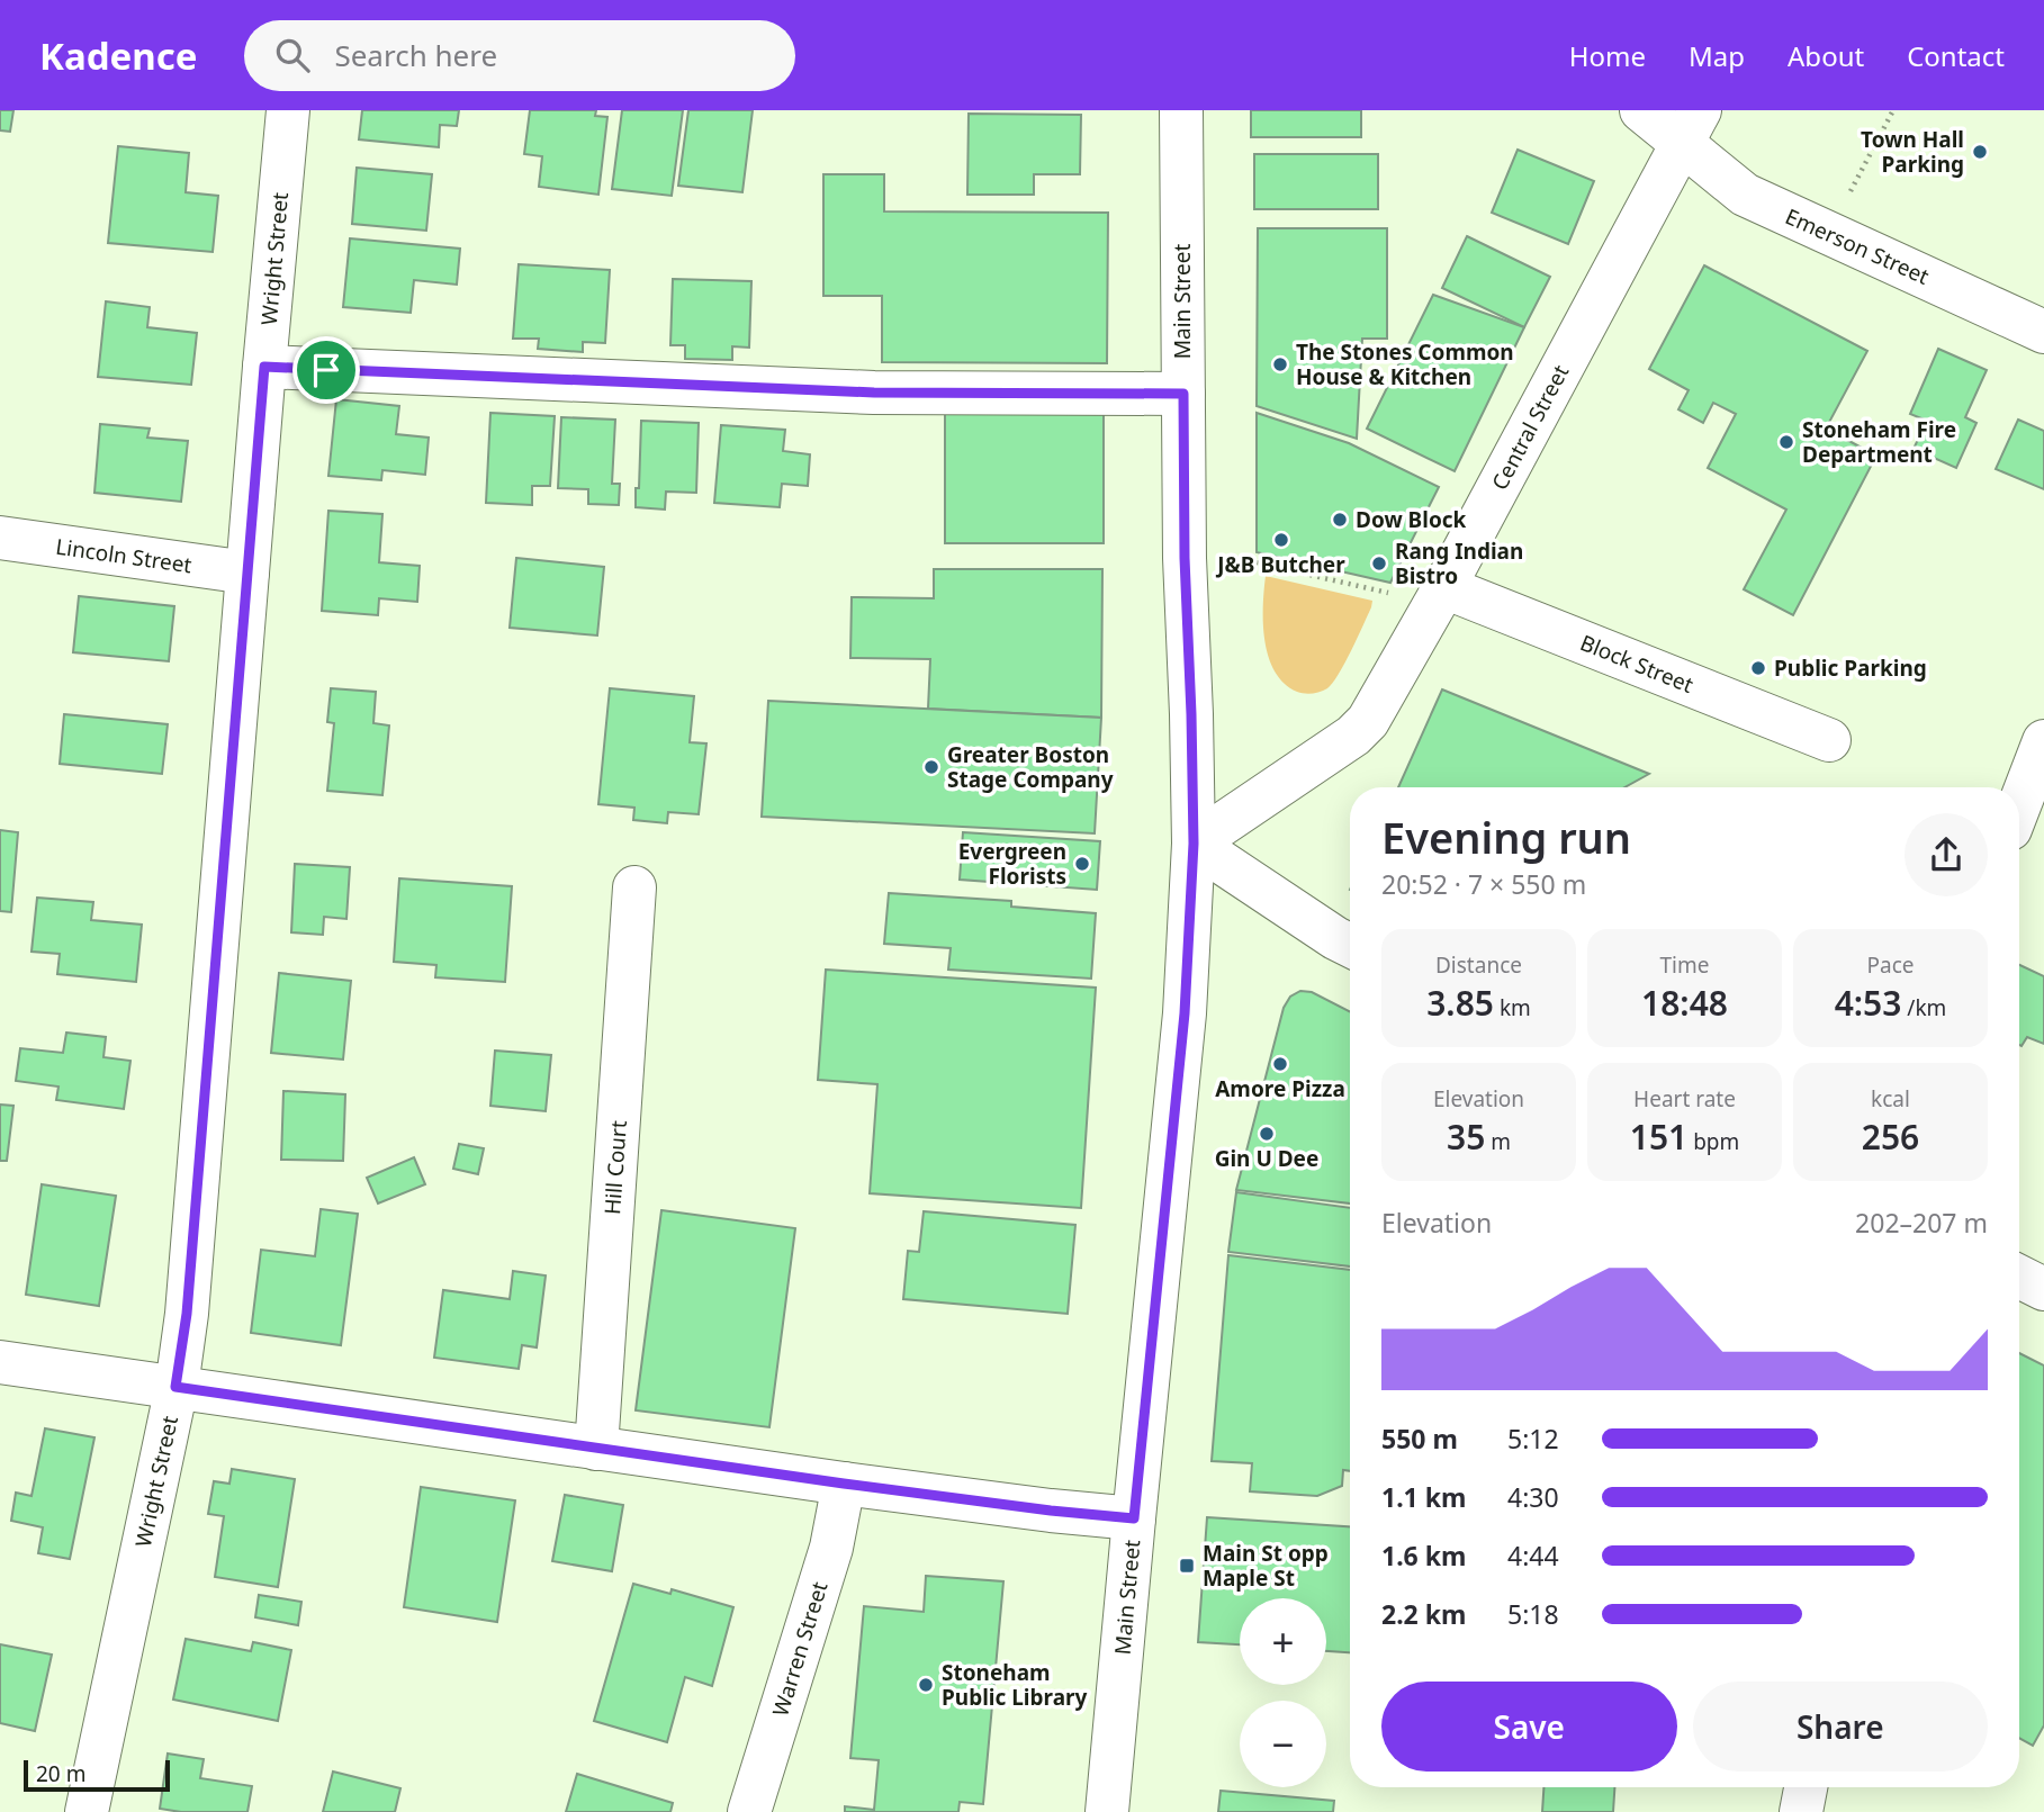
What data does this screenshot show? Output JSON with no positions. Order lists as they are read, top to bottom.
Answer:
{
  "streets": {
    "street": [
      "Emerson Street",
      "Wright Street",
      "Main Street",
      "Central Street",
      "Lincoln Street",
      "Block Street",
      "Hill Court",
      "Warren Street"
    ]
  },
  "crossings": [
    ["Emerson Street", "Central Street"],
    ["Wright Street", "Lincoln Street"],
    ["Main Street", "Central Street"],
    ["Central Street", "Block Street"]
  ],
  "places": {
    "other": [
      "Town Hall Parking",
      "The Stones Common House & Kitchen",
      "Stoneham Fire Department",
      "Dow Block",
      "J&B Butcher",
      "Rang Indian Bistro",
      "Public Parking",
      "Greater Boston Stage Company",
      "Evergreen Florists",
      "Amore Pizza",
      "Gin U Dee",
      "Stoneham Public Library"
    ],
    "transit": ["Main St opp Maple St"]
  },
  "scale_bar": "20 m",
  "page": {
    "header": "Kadence",
    "search": "Search here",
    "nav": [
      "Home",
      "Map",
      "About",
      "Contact"
    ],
    "heading": ["Evening run", "20:52 · 7 × 550 m"],
    "stats": [
      ["Distance", "3.85 km"],
      ["Time", "18:48"],
      ["Pace", "4:53 /km"],
      ["Elevation", "35 m"],
      ["Heart rate", "151 bpm"],
      ["kcal", "256"]
    ],
    "chart": ["Elevation", "202–207 m"],
    "list": [
      {
        "name": "550 m",
        "note": "5:12"
      },
      {
        "name": "1.1 km",
        "note": "4:30"
      },
      {
        "name": "1.6 km",
        "note": "4:44"
      },
      {
        "name": "2.2 km",
        "note": "5:18"
      }
    ],
    "map_buttons": ["+", "−"],
    "buttons": ["Save", "Share"],
    "scale": "20 m"
  }
}
